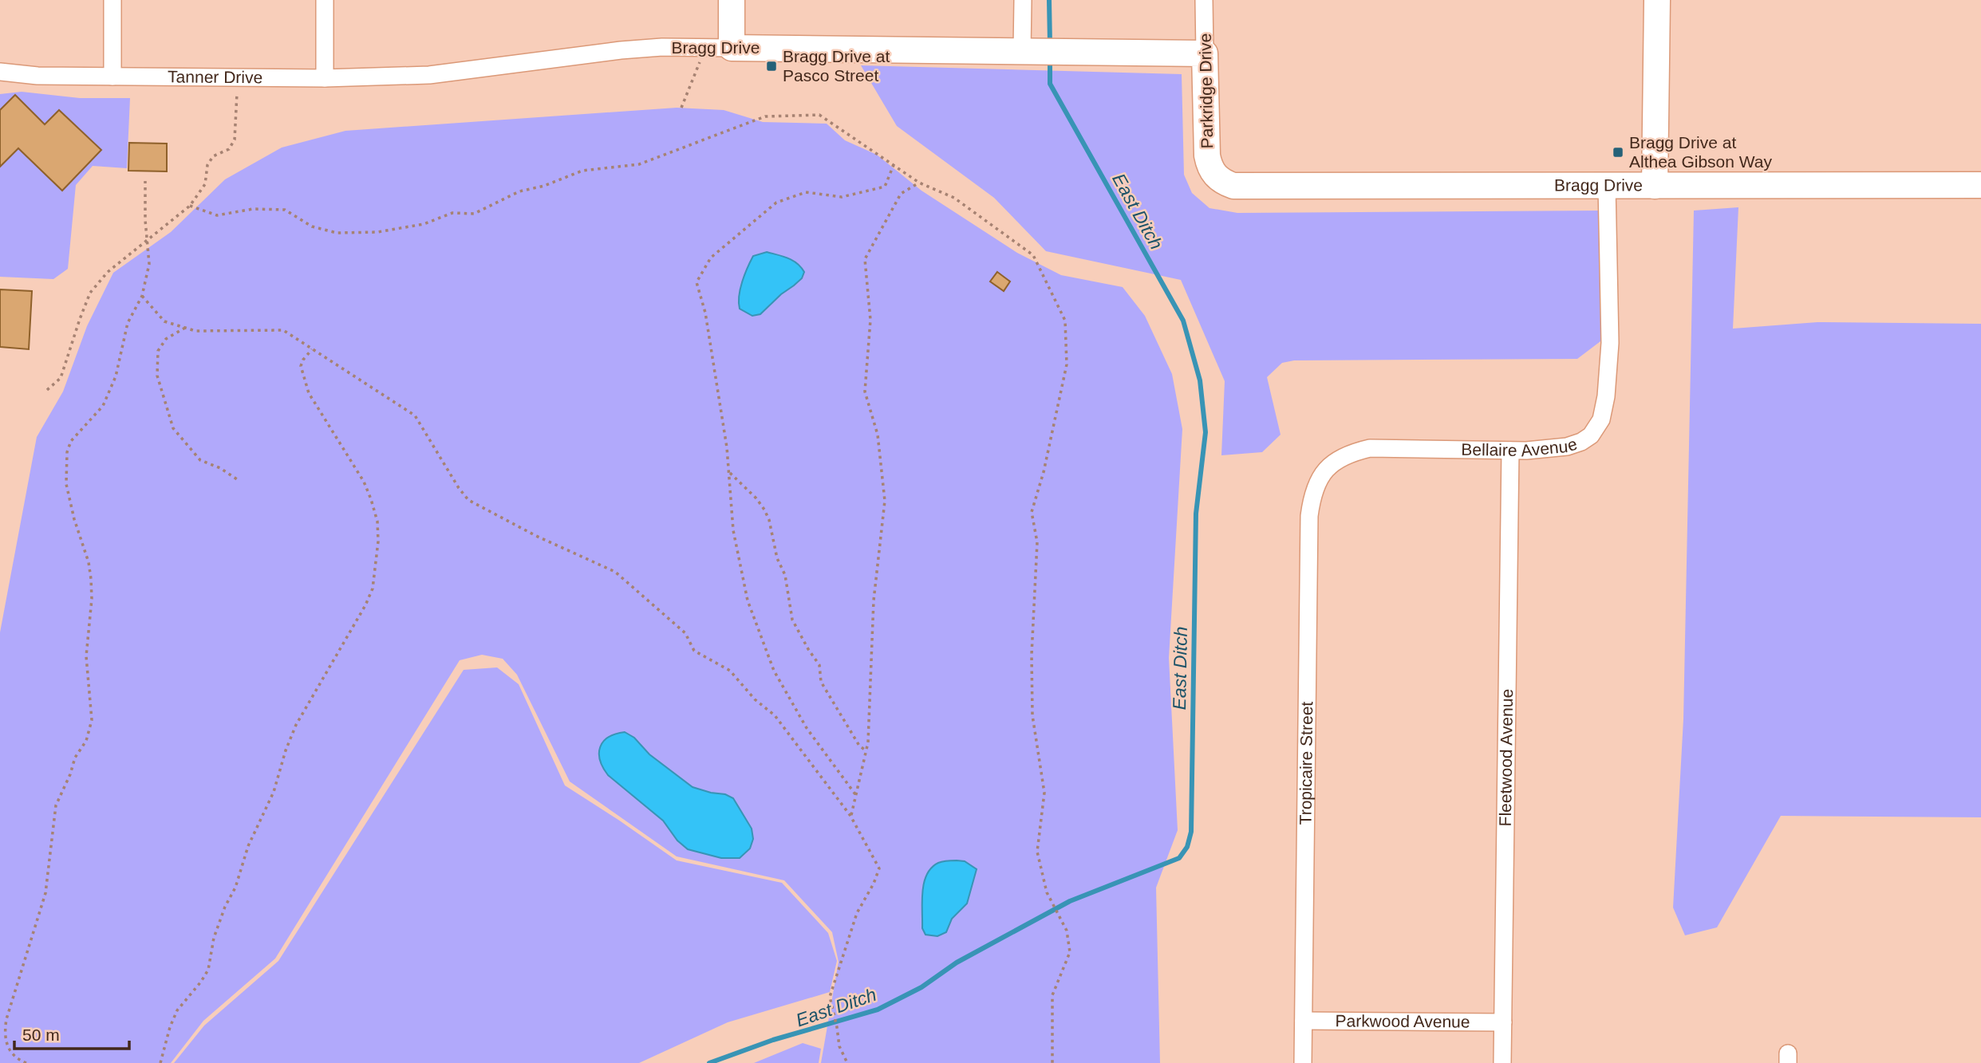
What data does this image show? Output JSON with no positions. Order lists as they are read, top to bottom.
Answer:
{
  "streets": {
    "street": [
      "Bragg Drive",
      "Tanner Drive",
      "Parkridge Drive",
      "Bellaire Avenue",
      "Fleetwood Avenue",
      "Tropicaire Street",
      "Parkwood Avenue"
    ]
  },
  "crossings": [
    ["Bragg Drive", "Tanner Drive"],
    ["Bragg Drive", "Parkridge Drive"],
    ["Bragg Drive", "Bellaire Avenue"],
    ["Bellaire Avenue", "Fleetwood Avenue"],
    ["Bellaire Avenue", "Tropicaire Street"],
    ["Fleetwood Avenue", "Parkwood Avenue"],
    ["Tropicaire Street", "Parkwood Avenue"]
  ],
  "water": ["East Ditch"],
  "places": {
    "transit": ["Bragg Drive at Pasco Street", "Bragg Drive at Althea Gibson Way"]
  },
  "scale_bar": "50 m"
}
